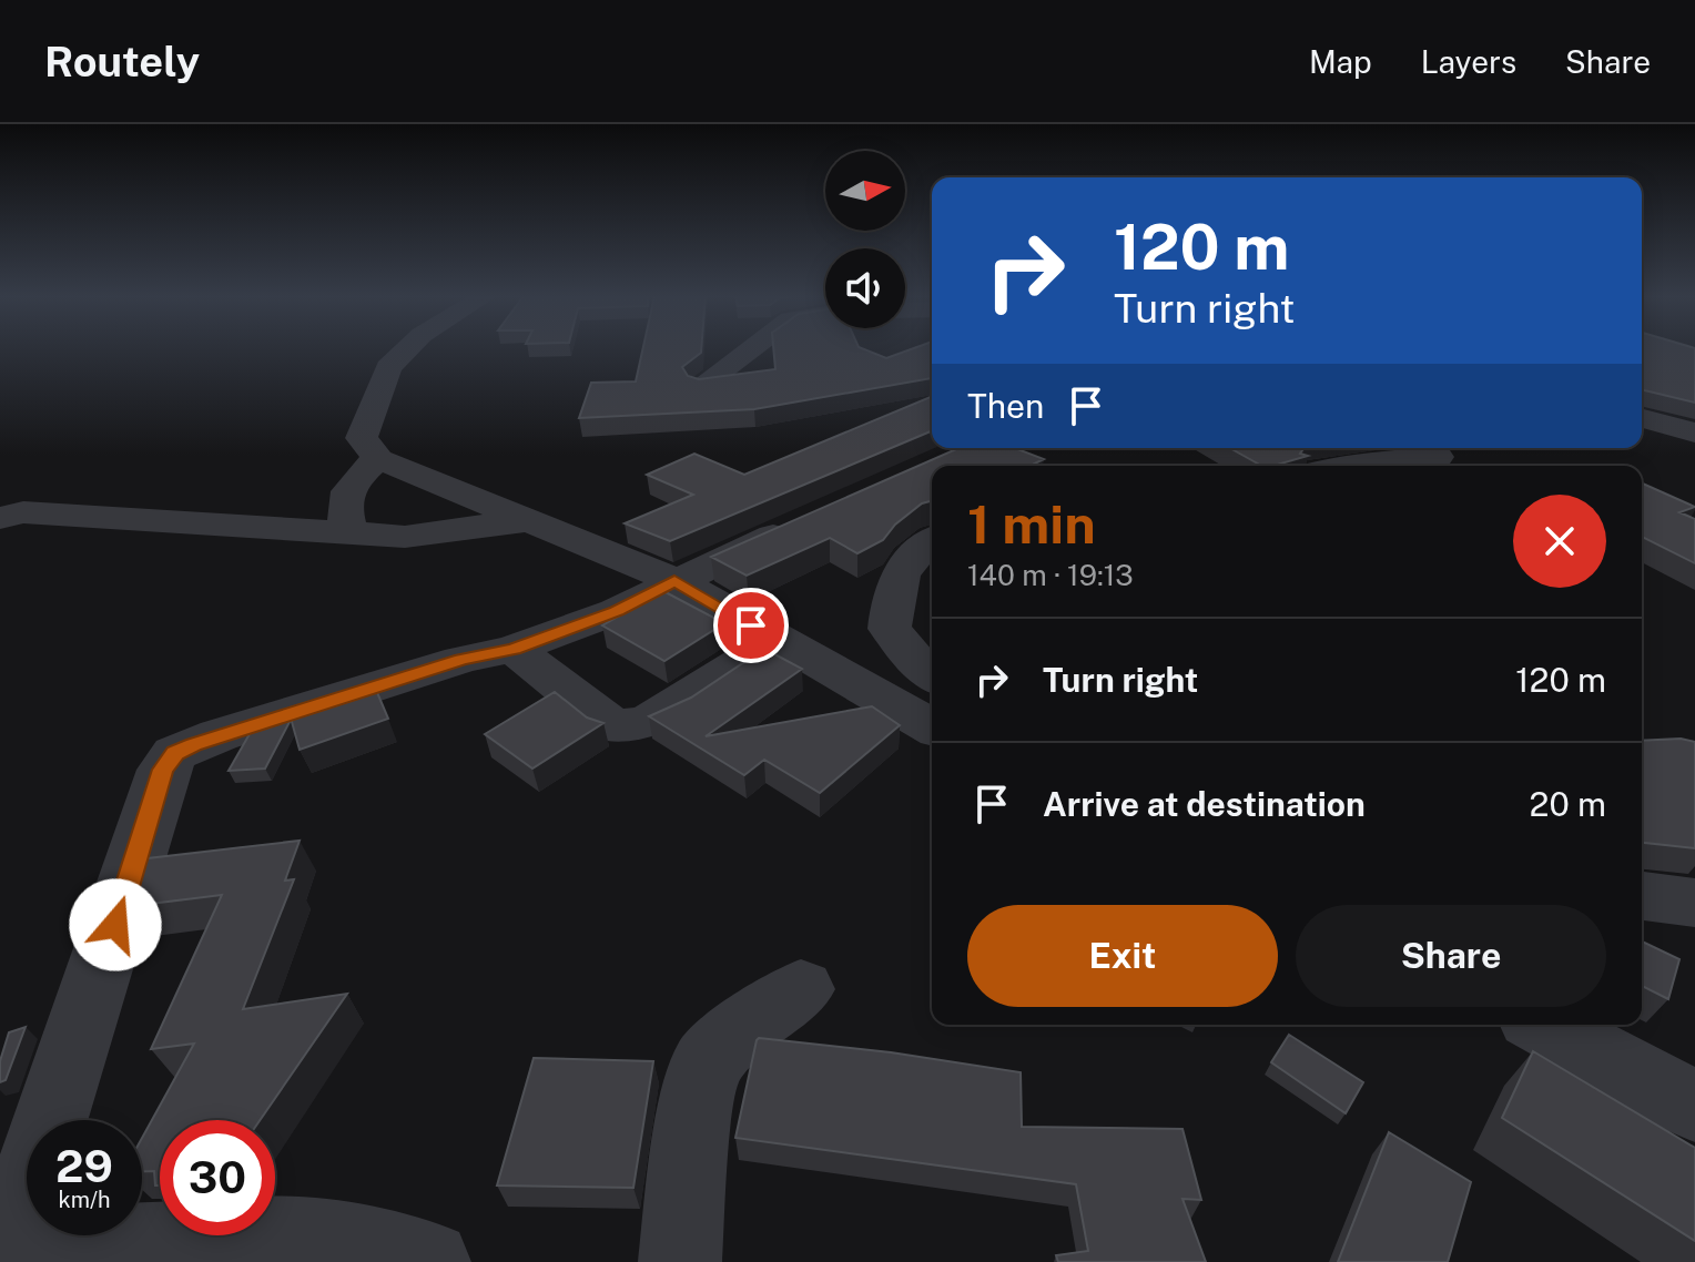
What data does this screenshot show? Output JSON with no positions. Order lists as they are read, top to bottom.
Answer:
{
  "north": "right",
  "page": {
    "header": "Routely",
    "nav": ["Map", "Layers", "Share"],
    "turn": ["120 m", "Turn right"],
    "then": "Then",
    "heading": ["1 min", "140 m · 19:13"],
    "list": [
      {
        "name": "Turn right",
        "value": "120 m"
      },
      {
        "name": "Arrive at destination",
        "value": "20 m"
      }
    ],
    "buttons": ["Exit", "Share"],
    "speed": "29 km/h",
    "limit": "30"
  }
}
